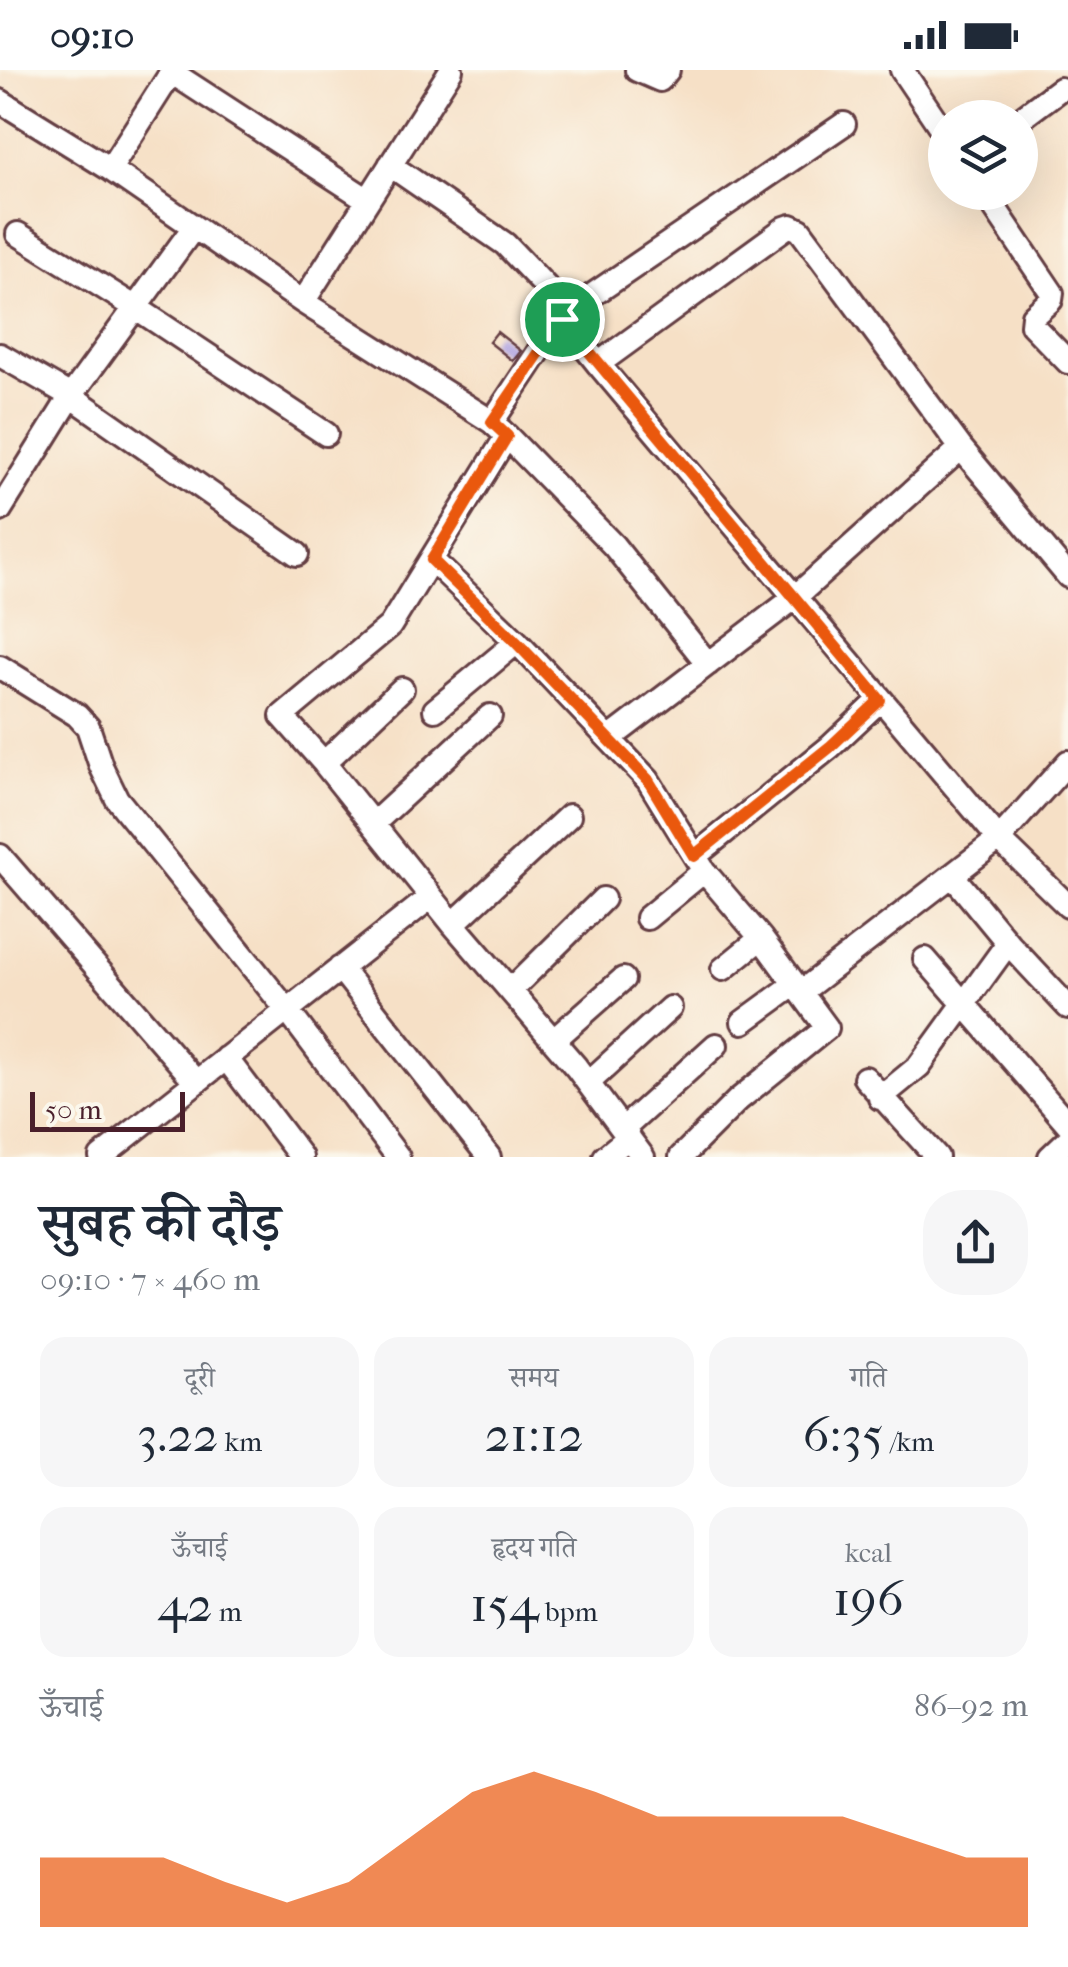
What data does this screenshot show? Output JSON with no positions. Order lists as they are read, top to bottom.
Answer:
{
  "scale_bar": "50 m",
  "page": {
    "status": "09:10",
    "scale": "50 m",
    "heading": ["सुबह की दौड़", "09:10 · 7 × 460 m"],
    "stats": [
      ["दूरी", "3.22 km"],
      ["समय", "21:12"],
      ["गति", "6:35 /km"],
      ["ऊँचाई", "42 m"],
      ["हृदय गति", "154 bpm"],
      ["kcal", "196"]
    ],
    "chart": ["ऊँचाई", "86–92 m"]
  }
}
